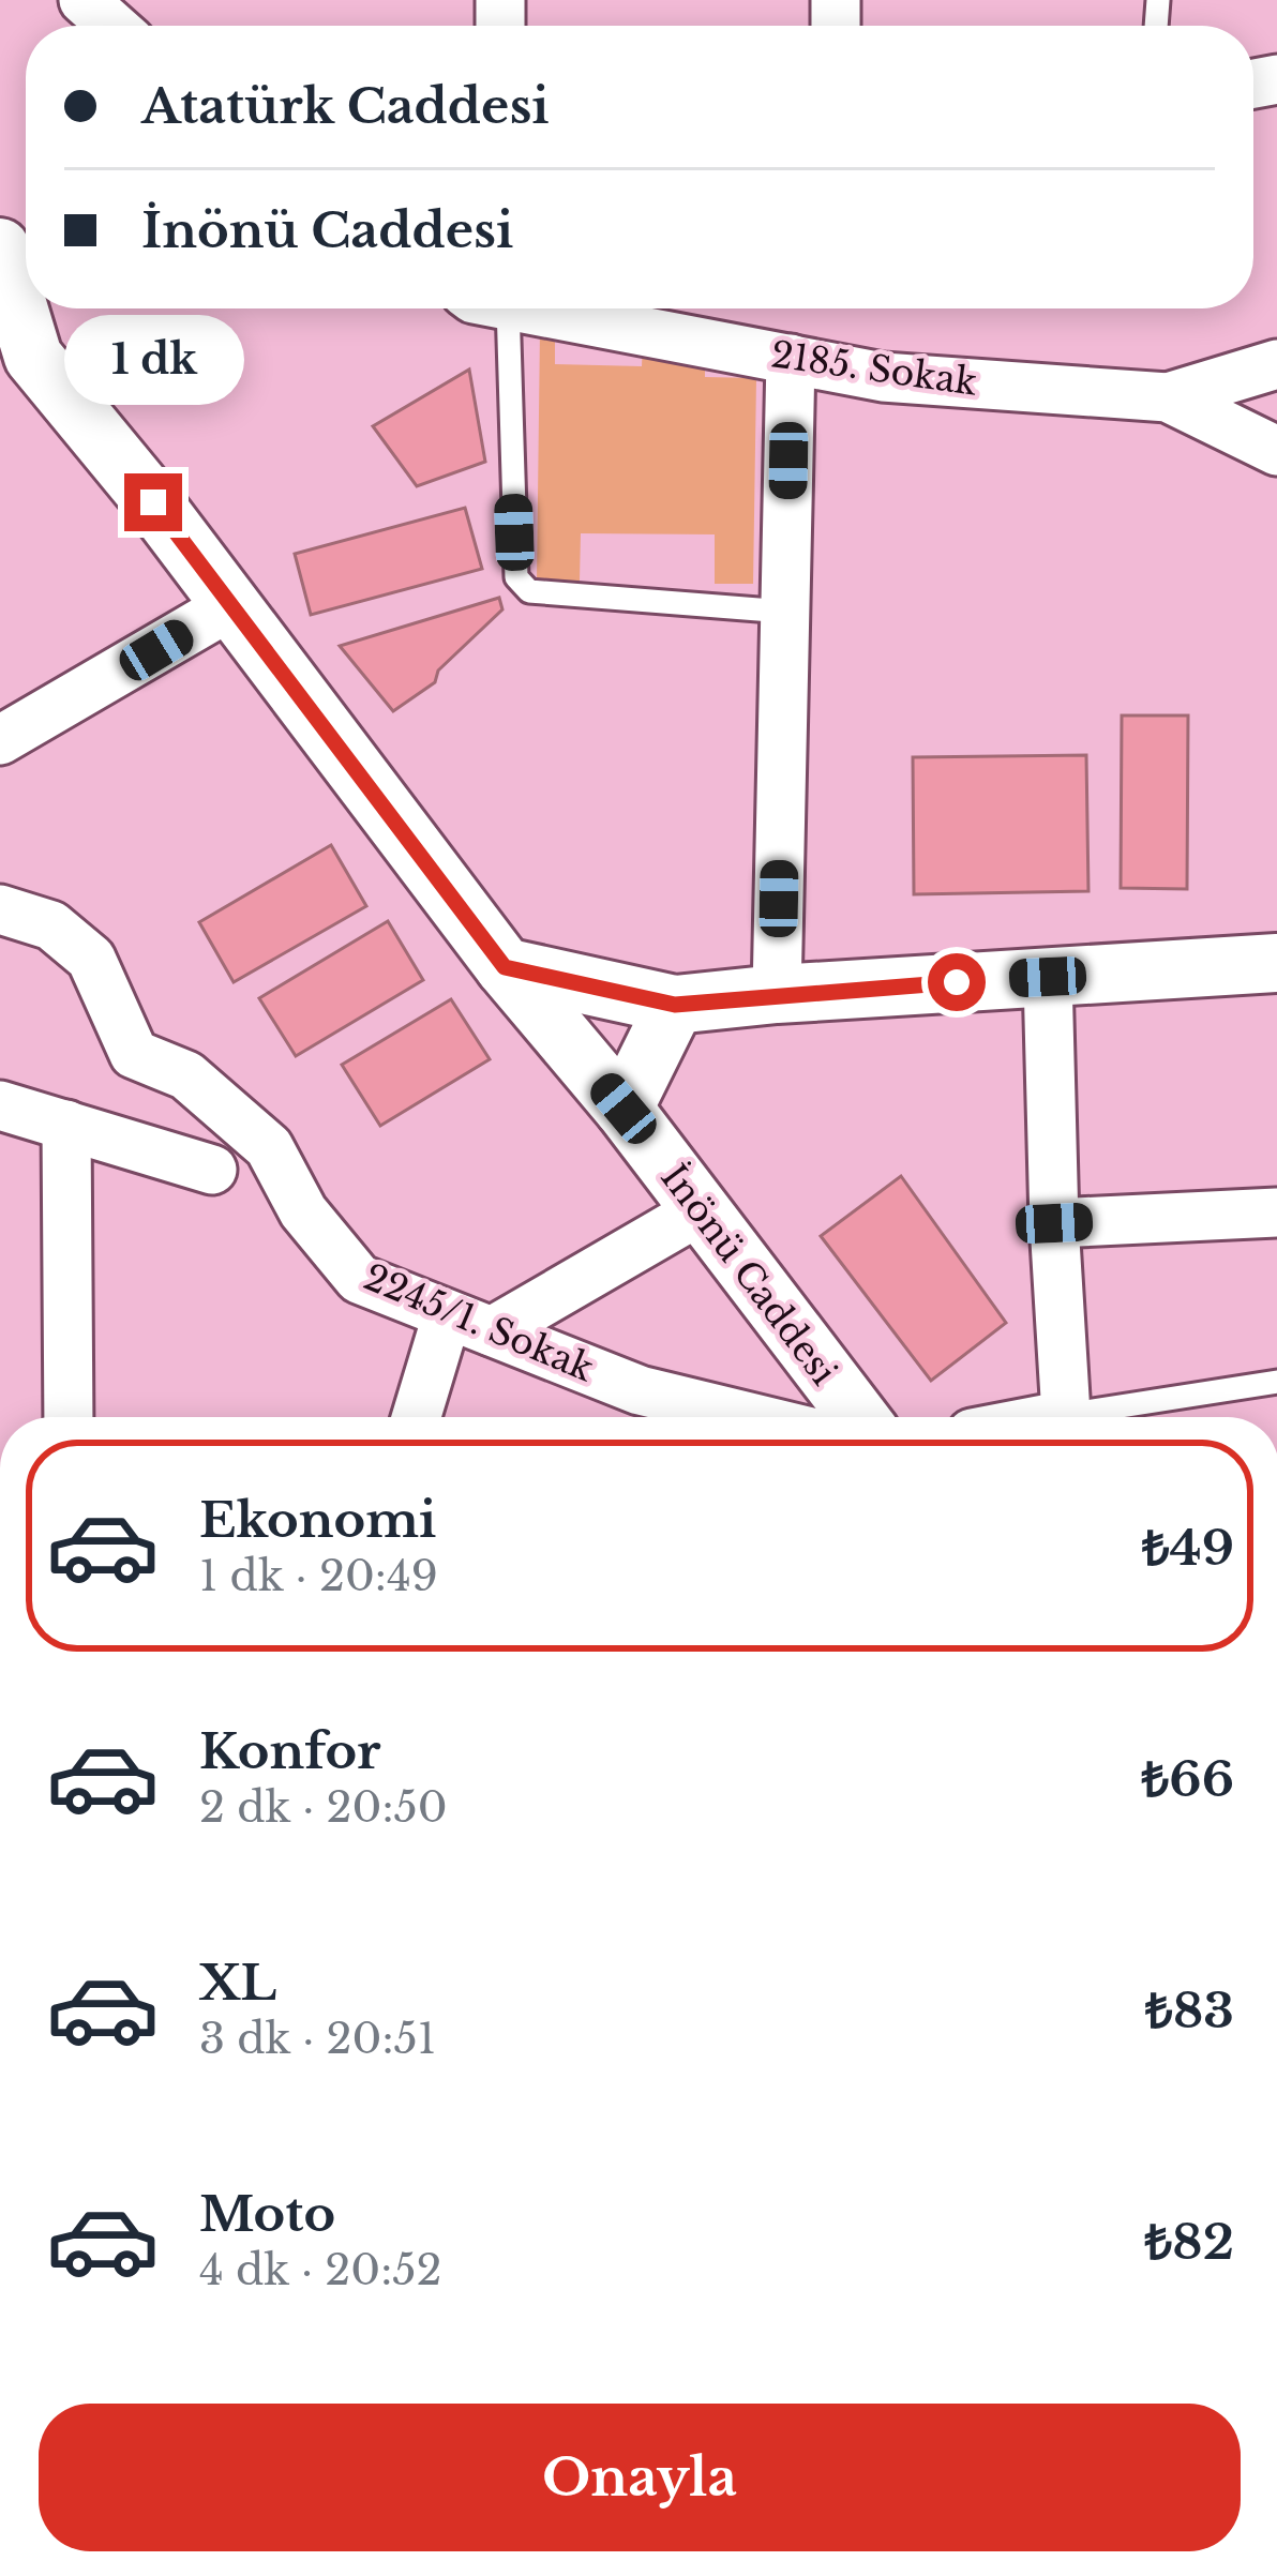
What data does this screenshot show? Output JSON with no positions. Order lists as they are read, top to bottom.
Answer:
{
  "streets": {
    "street": ["2185. Sokak", "İnönü Caddesi", "2245/1. Sokak"]
  },
  "page": {
    "banner": ["Atatürk Caddesi", "İnönü Caddesi"],
    "bubble": "1 dk",
    "list": [
      {
        "name": "Ekonomi",
        "note": "1 dk · 20:49",
        "value": "₺49"
      },
      {
        "name": "Konfor",
        "note": "2 dk · 20:50",
        "value": "₺66"
      },
      {
        "name": "XL",
        "note": "3 dk · 20:51",
        "value": "₺83"
      },
      {
        "name": "Moto",
        "note": "4 dk · 20:52",
        "value": "₺82"
      }
    ],
    "buttons": "Onayla"
  }
}
